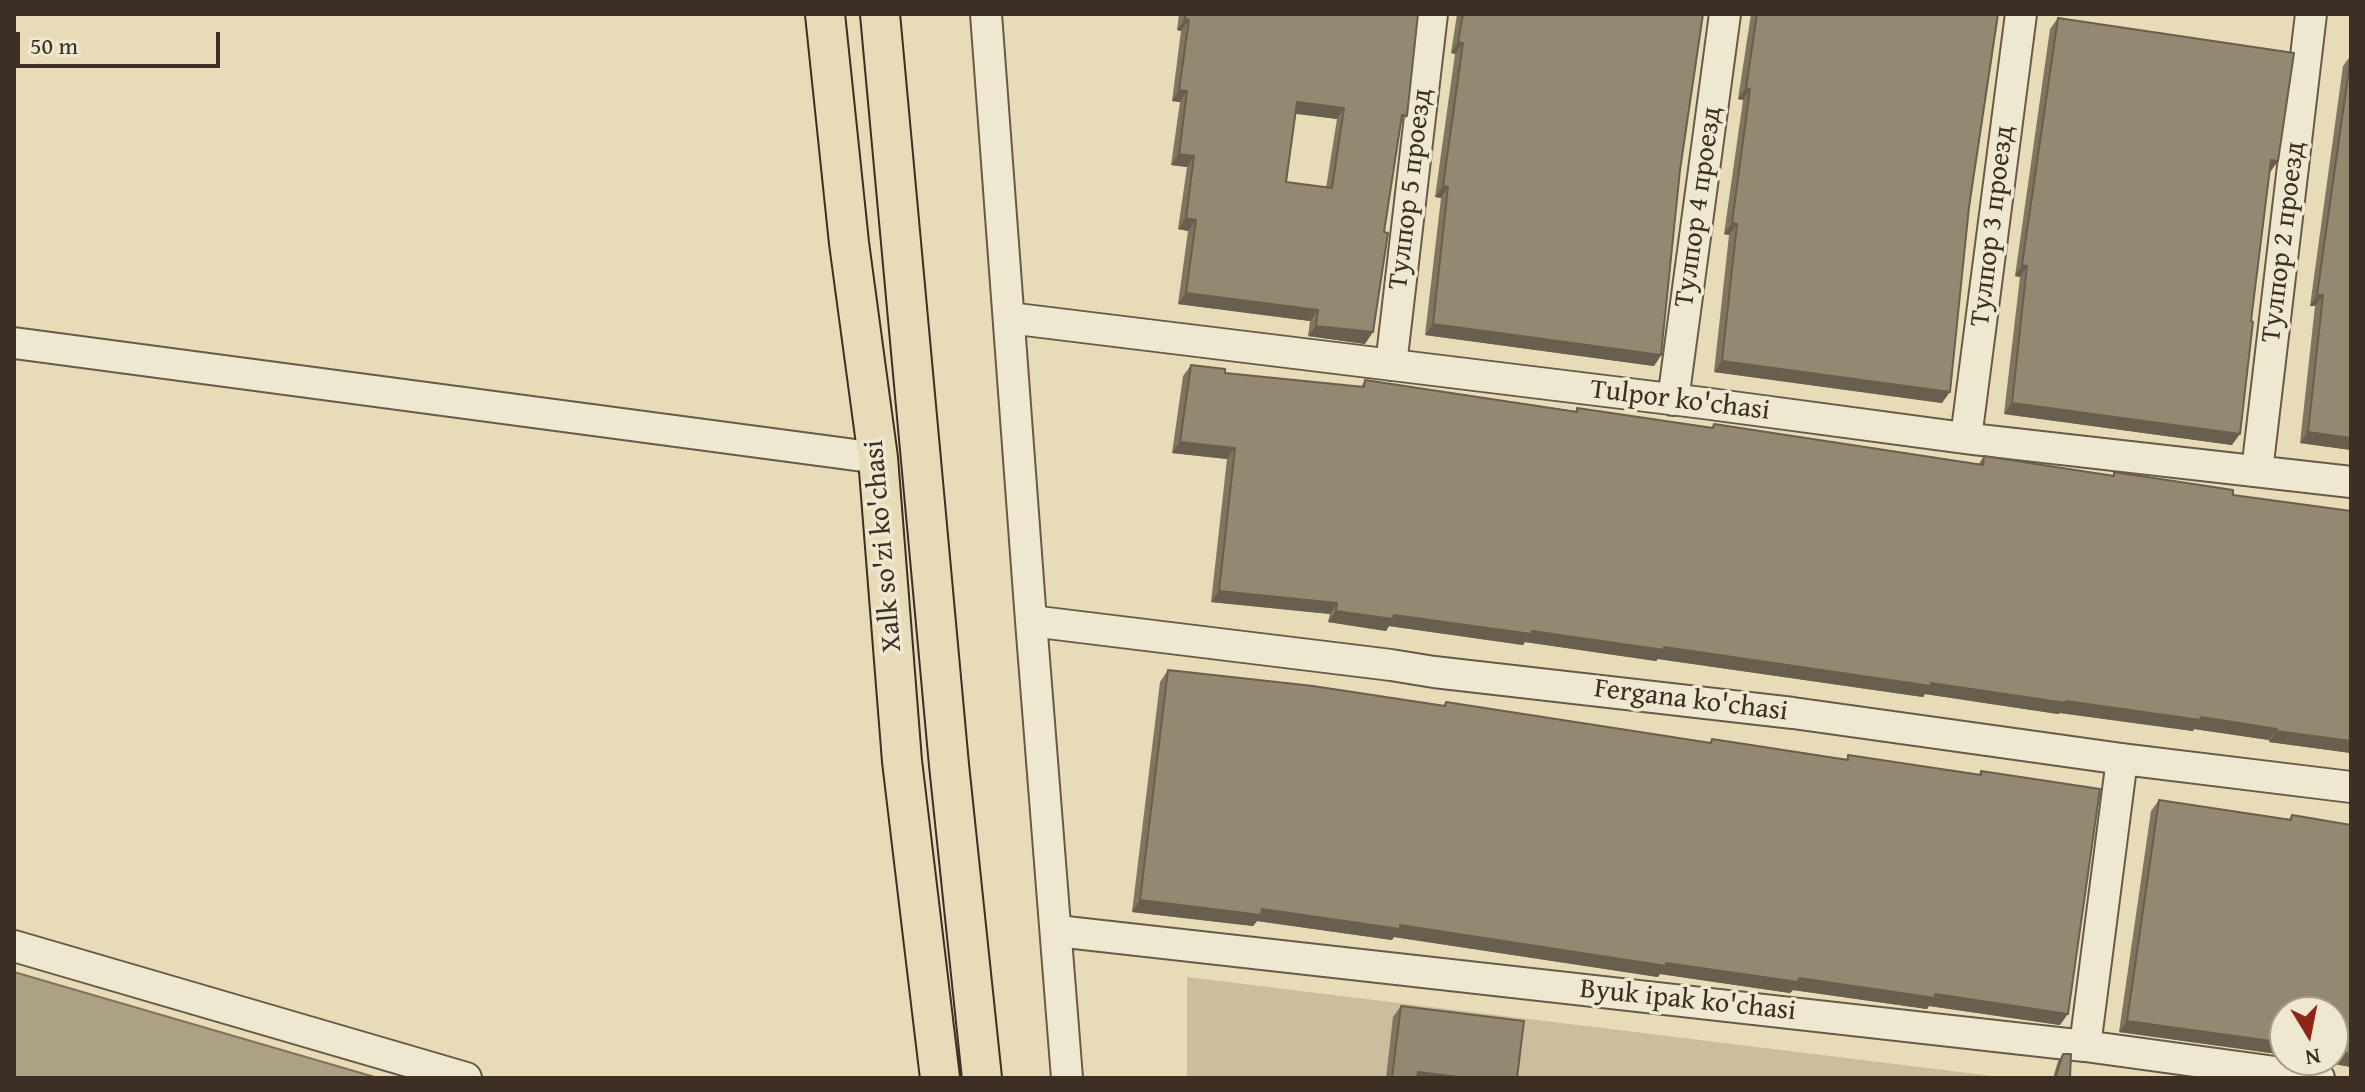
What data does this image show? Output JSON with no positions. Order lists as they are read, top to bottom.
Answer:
{
  "streets": {
    "main road": ["Xalk so'zi ko'chasi"],
    "street": [
      "Тулпор 5 проезд",
      "Тулпор 4 проезд",
      "Тулпор 3 проезд",
      "Тулпор 2 проезд",
      "Tulpor ko'chasi",
      "Fergana ko'chasi",
      "Byuk ipak ko'chasi"
    ]
  },
  "crossings": [
    ["Тулпор 5 проезд", "Tulpor ko'chasi"],
    ["Тулпор 4 проезд", "Tulpor ko'chasi"],
    ["Тулпор 3 проезд", "Tulpor ko'chasi"],
    ["Тулпор 2 проезд", "Tulpor ko'chasi"]
  ],
  "scale_bar": "50 m",
  "north": "bottom"
}
